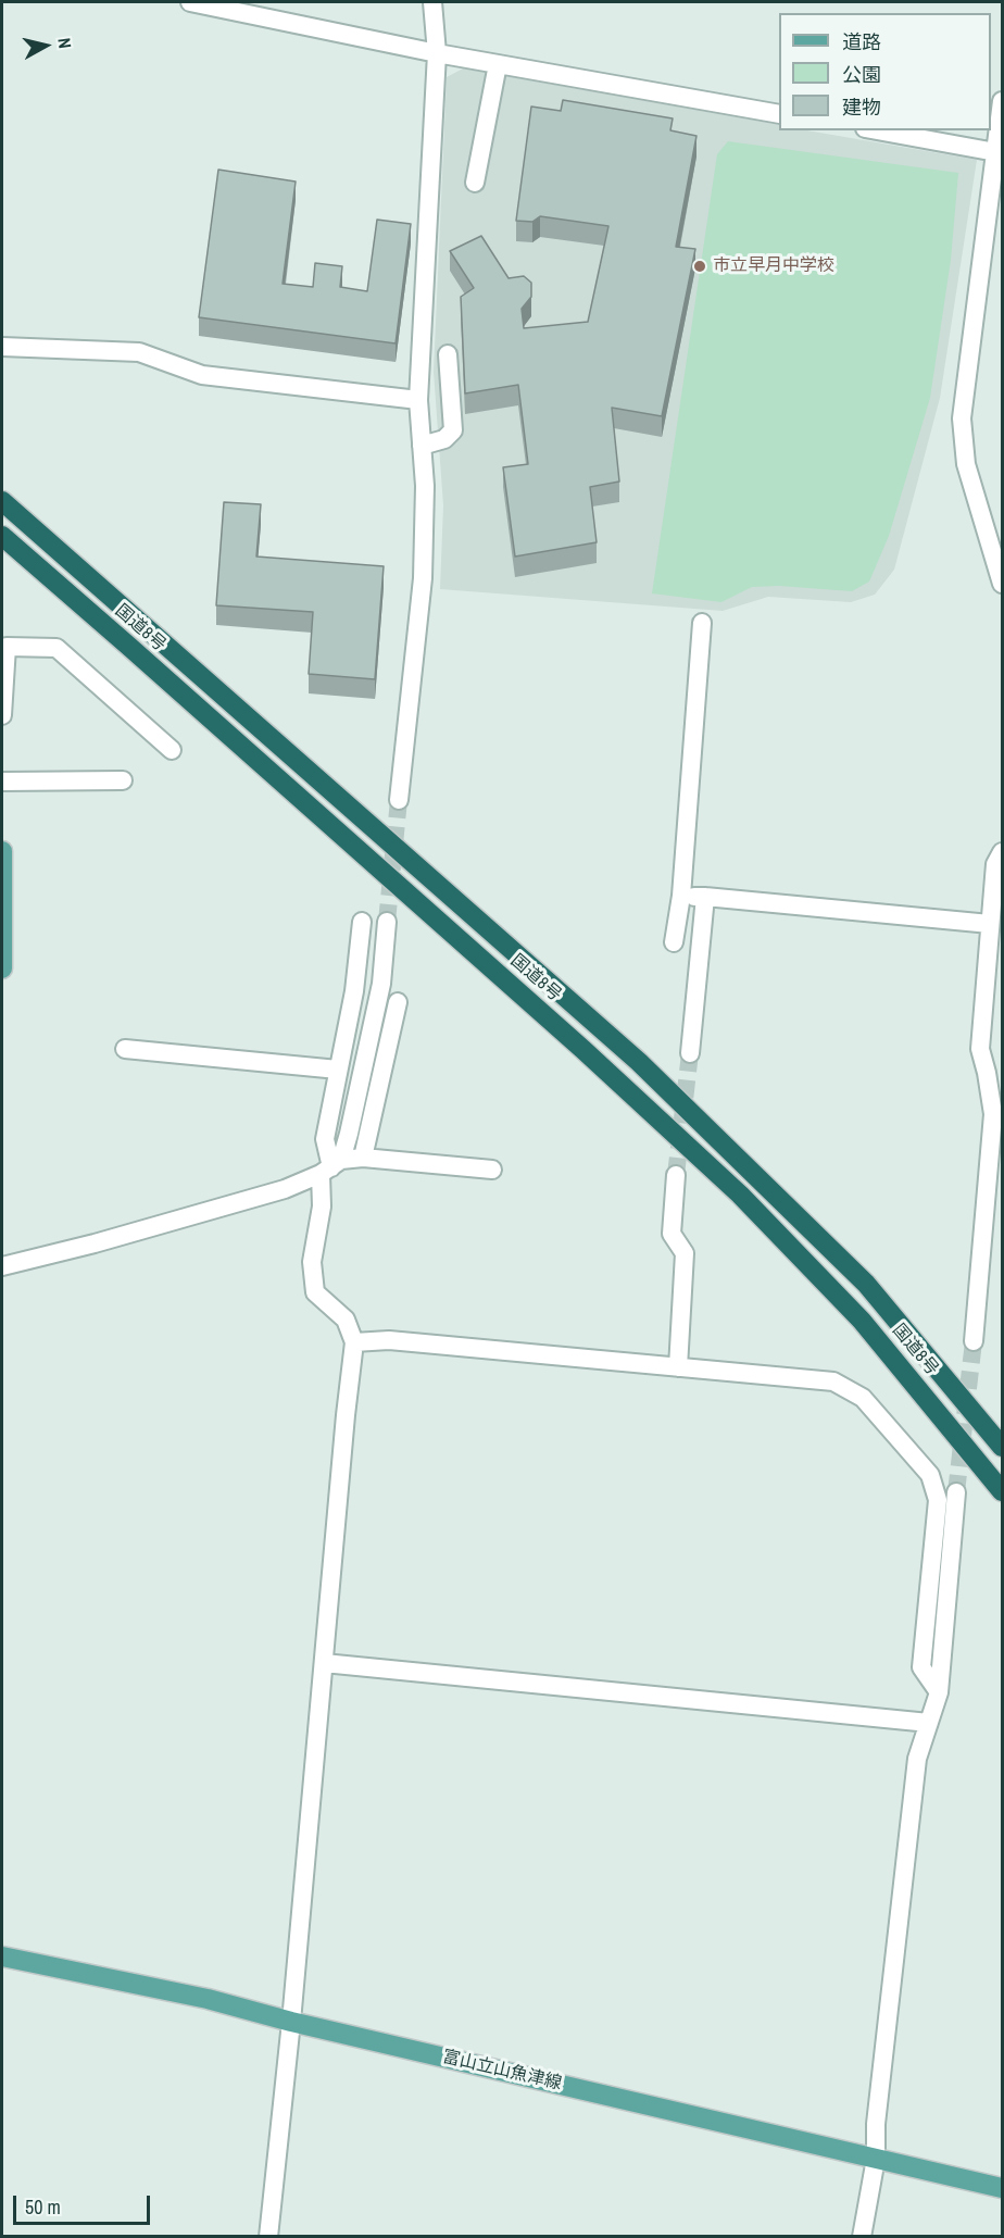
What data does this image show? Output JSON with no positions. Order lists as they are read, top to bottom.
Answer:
{
  "streets": {
    "highway": ["国道8号"],
    "main road": ["富山立山魚津線"]
  },
  "places": ["市立早月中学校"],
  "legend": ["道路", "公園", "建物"],
  "scale_bar": "50 m",
  "north": "right"
}
